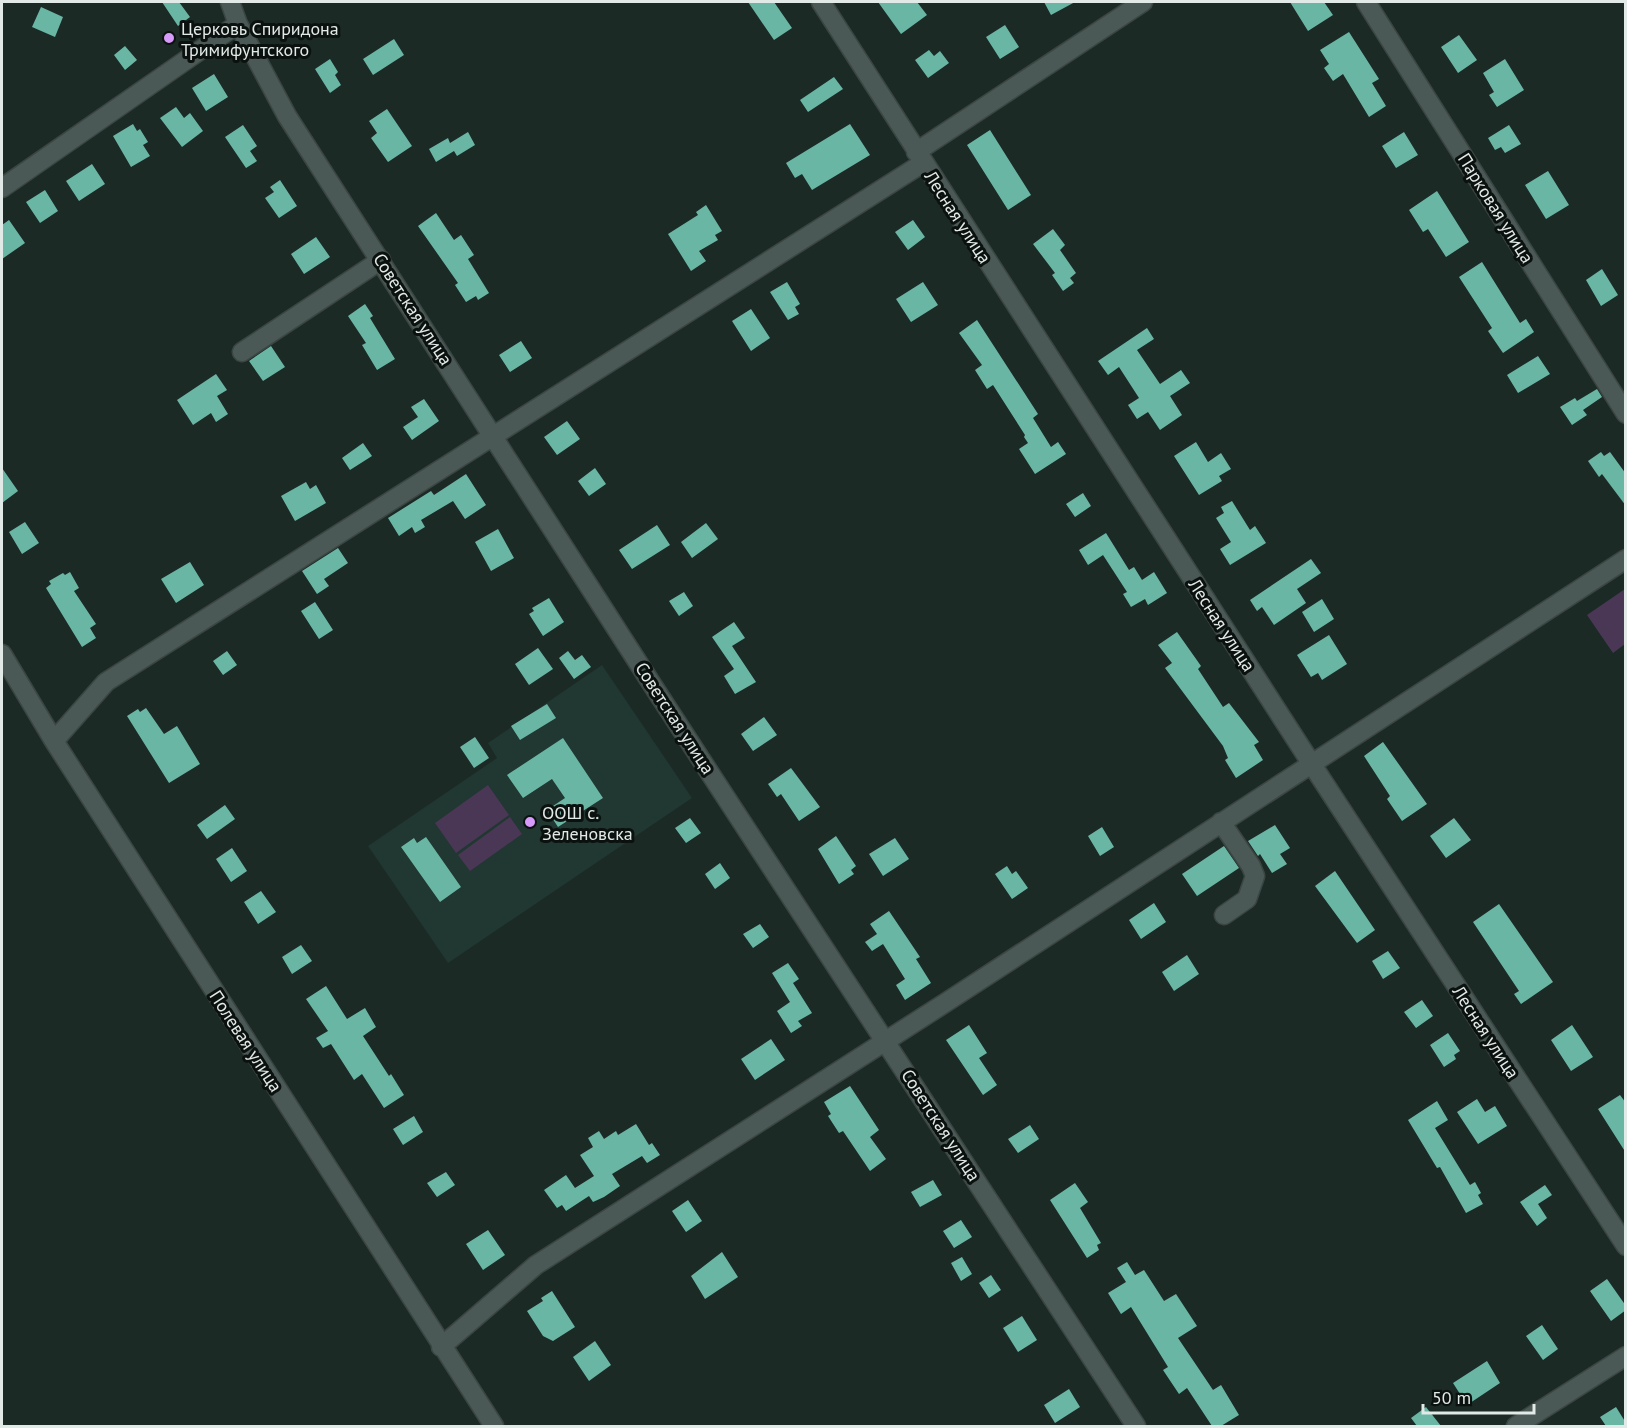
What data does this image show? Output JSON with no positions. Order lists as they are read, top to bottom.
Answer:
{
  "streets": {
    "street": [
      "Парковая улица",
      "Лесная улица",
      "Советская улица",
      "Полевая улица"
    ]
  },
  "places": ["Церковь Спиридона Тримифунтского", "ООШ с. Зеленовска"],
  "scale_bar": "50 m"
}
